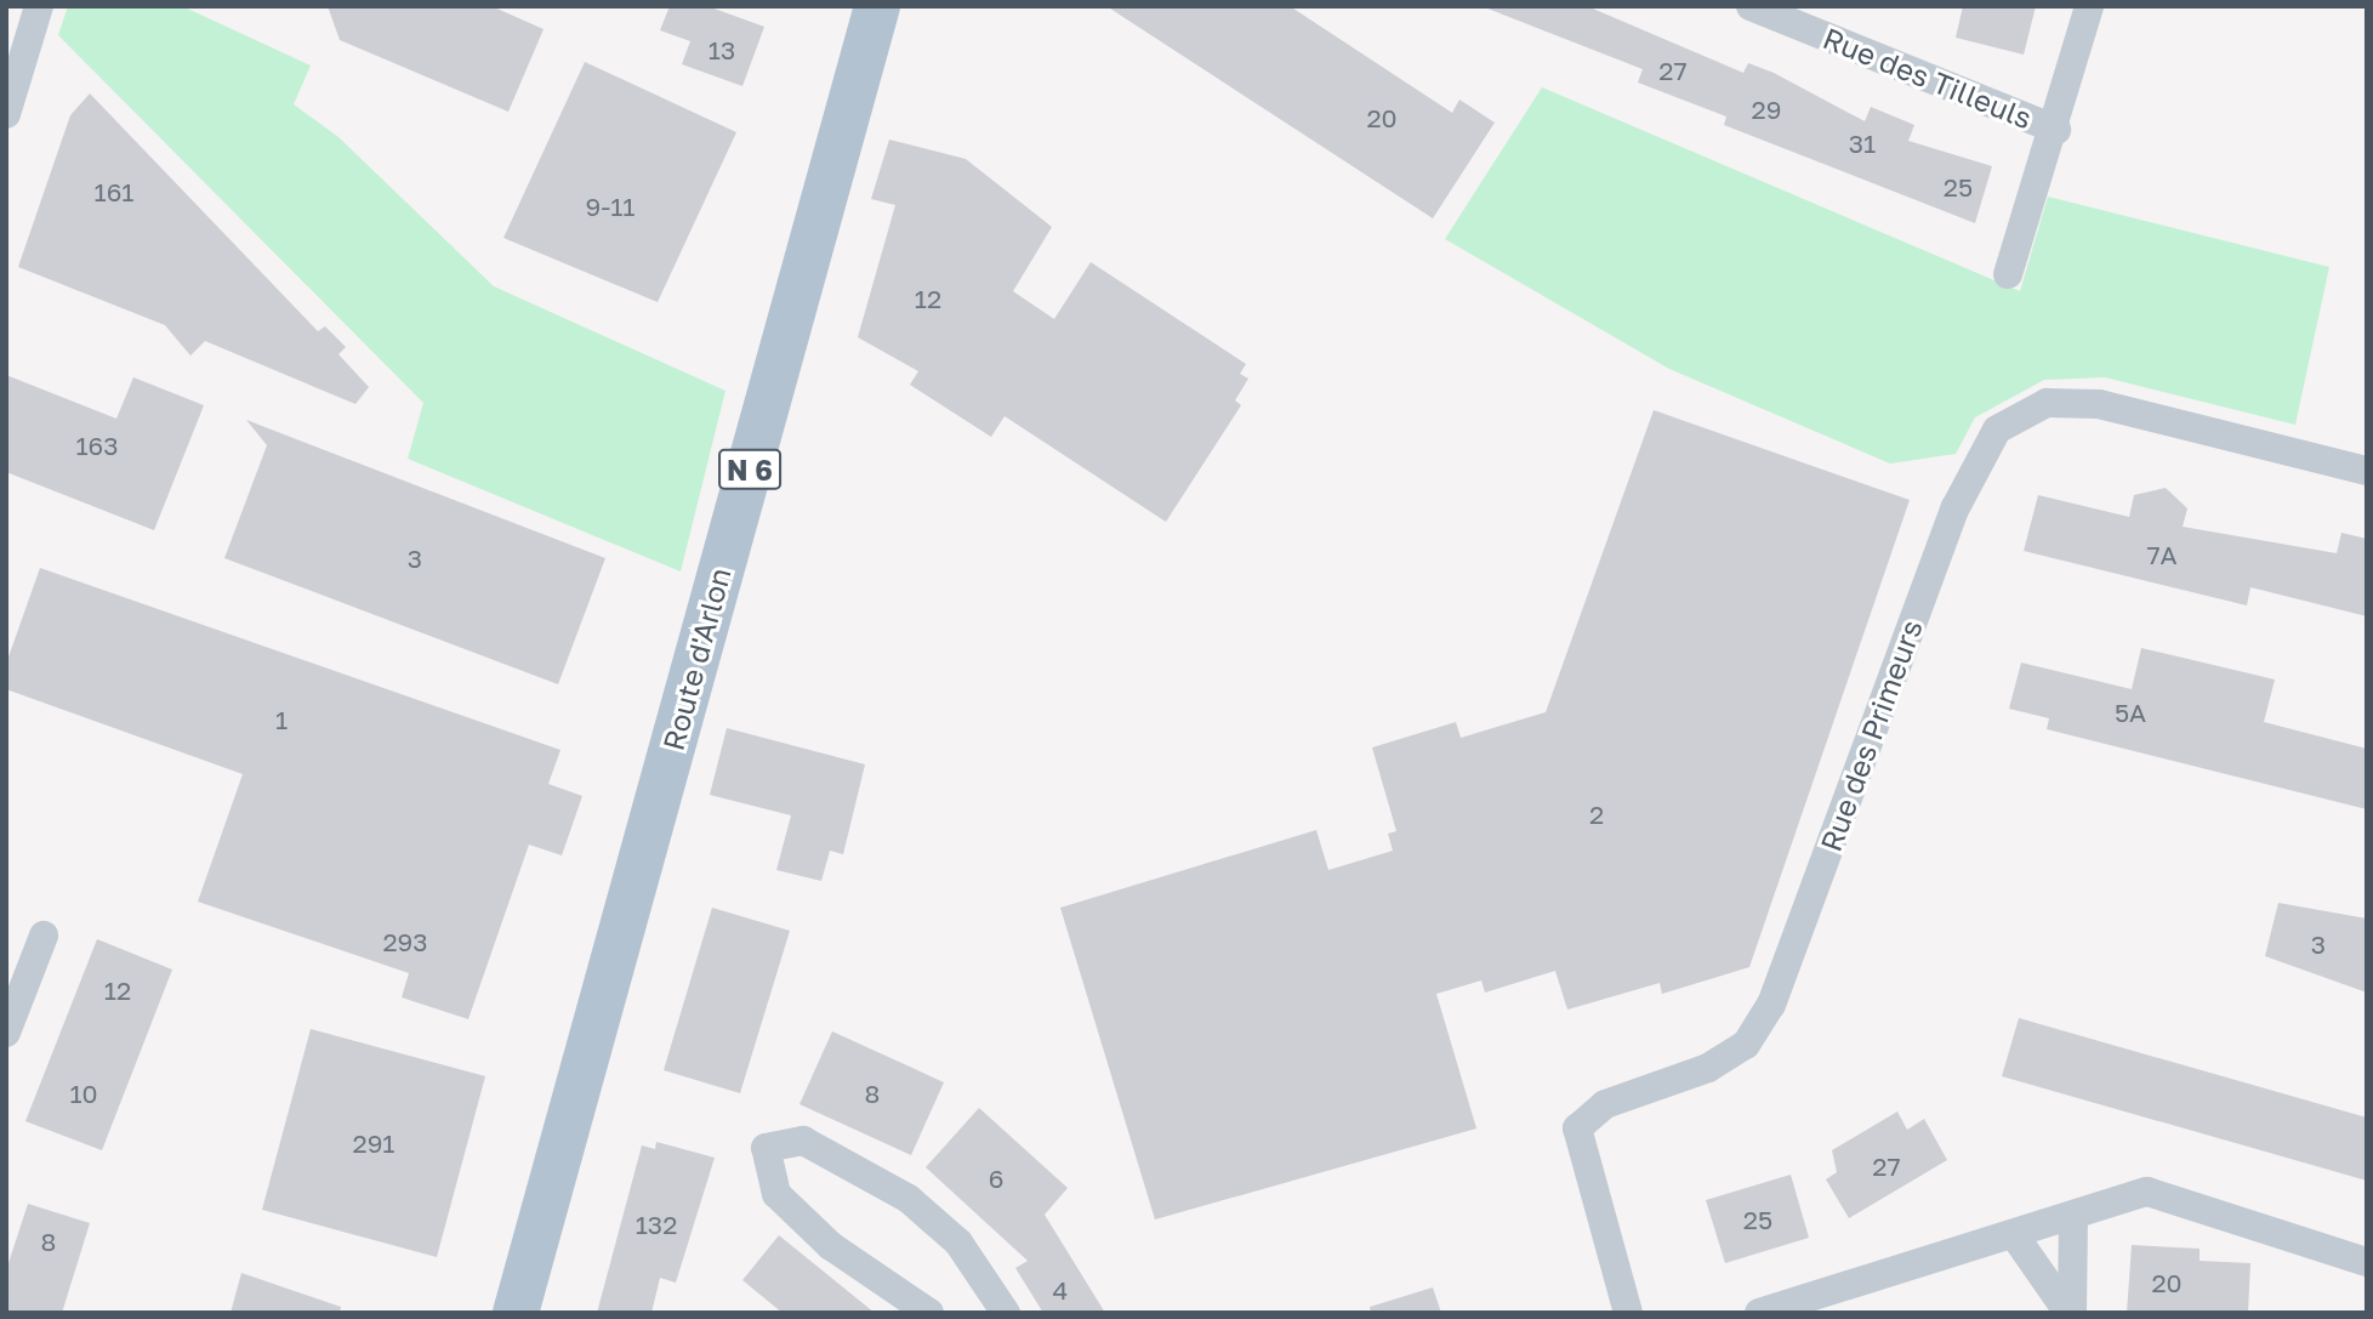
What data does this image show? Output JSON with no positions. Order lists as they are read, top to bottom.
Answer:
{
  "streets": {
    "main road": ["N 6", "Route d'Arlon"],
    "street": ["Rue des Tilleuls", "Rue des Primeurs"]
  },
  "house_numbers": [
    "13",
    "27",
    "29",
    "20",
    "31",
    "25",
    "161",
    "9-11",
    "12",
    "163",
    "7A",
    "3",
    "5A",
    "1",
    "2",
    "293",
    "3",
    "12",
    "10",
    "8",
    "291",
    "27",
    "6",
    "25",
    "132",
    "8",
    "20",
    "4"
  ]
}
